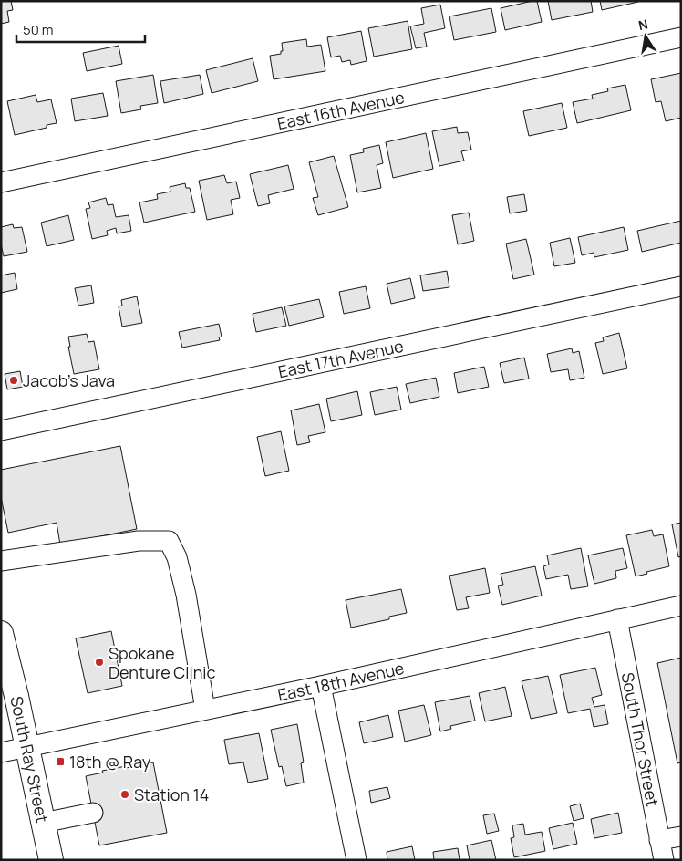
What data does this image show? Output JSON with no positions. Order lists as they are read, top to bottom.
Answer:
{
  "streets": {
    "main road": ["South Ray Street"],
    "street": [
      "East 16th Avenue",
      "East 17th Avenue",
      "East 18th Avenue",
      "South Thor Street"
    ]
  },
  "crossings": [
    ["East 18th Avenue", "South Thor Street"],
    ["East 18th Avenue", "South Ray Street"]
  ],
  "places": {
    "other": ["Jacob's Java", "Spokane Denture Clinic", "Station 14"],
    "transit": ["18th @ Ray"]
  },
  "scale_bar": "50 m",
  "north": "top"
}
